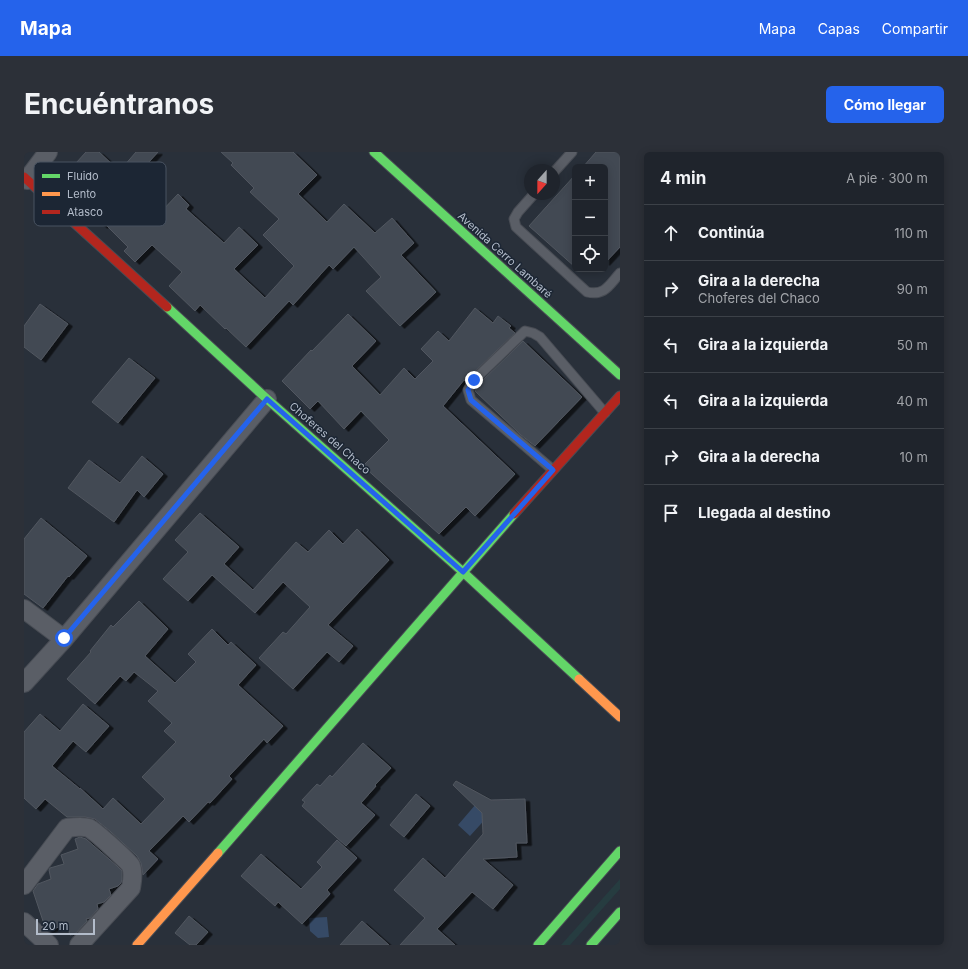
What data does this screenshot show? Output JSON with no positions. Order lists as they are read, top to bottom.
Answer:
{
  "streets": {
    "street": ["Avenida Cerro Lambaré", "Choferes del Chaco"]
  },
  "legend": ["Fluido", "Lento", "Atasco"],
  "scale_bar": "20 m",
  "north": "bottom",
  "page": {
    "header": "Mapa",
    "nav": ["Mapa", "Capas", "Compartir"],
    "buttons": "Cómo llegar",
    "title": "Encuéntranos",
    "heading": ["4 min", "A pie · 300 m"],
    "map_buttons": ["+", "−"],
    "list": [
      ["Continúa", "110 m"],
      ["Gira a la derecha", "Choferes del Chaco", "90 m"],
      ["Gira a la izquierda", "50 m"],
      ["Gira a la izquierda", "40 m"],
      ["Gira a la derecha", "10 m"],
      "Llegada al destino"
    ],
    "scale": "20 m"
  }
}
